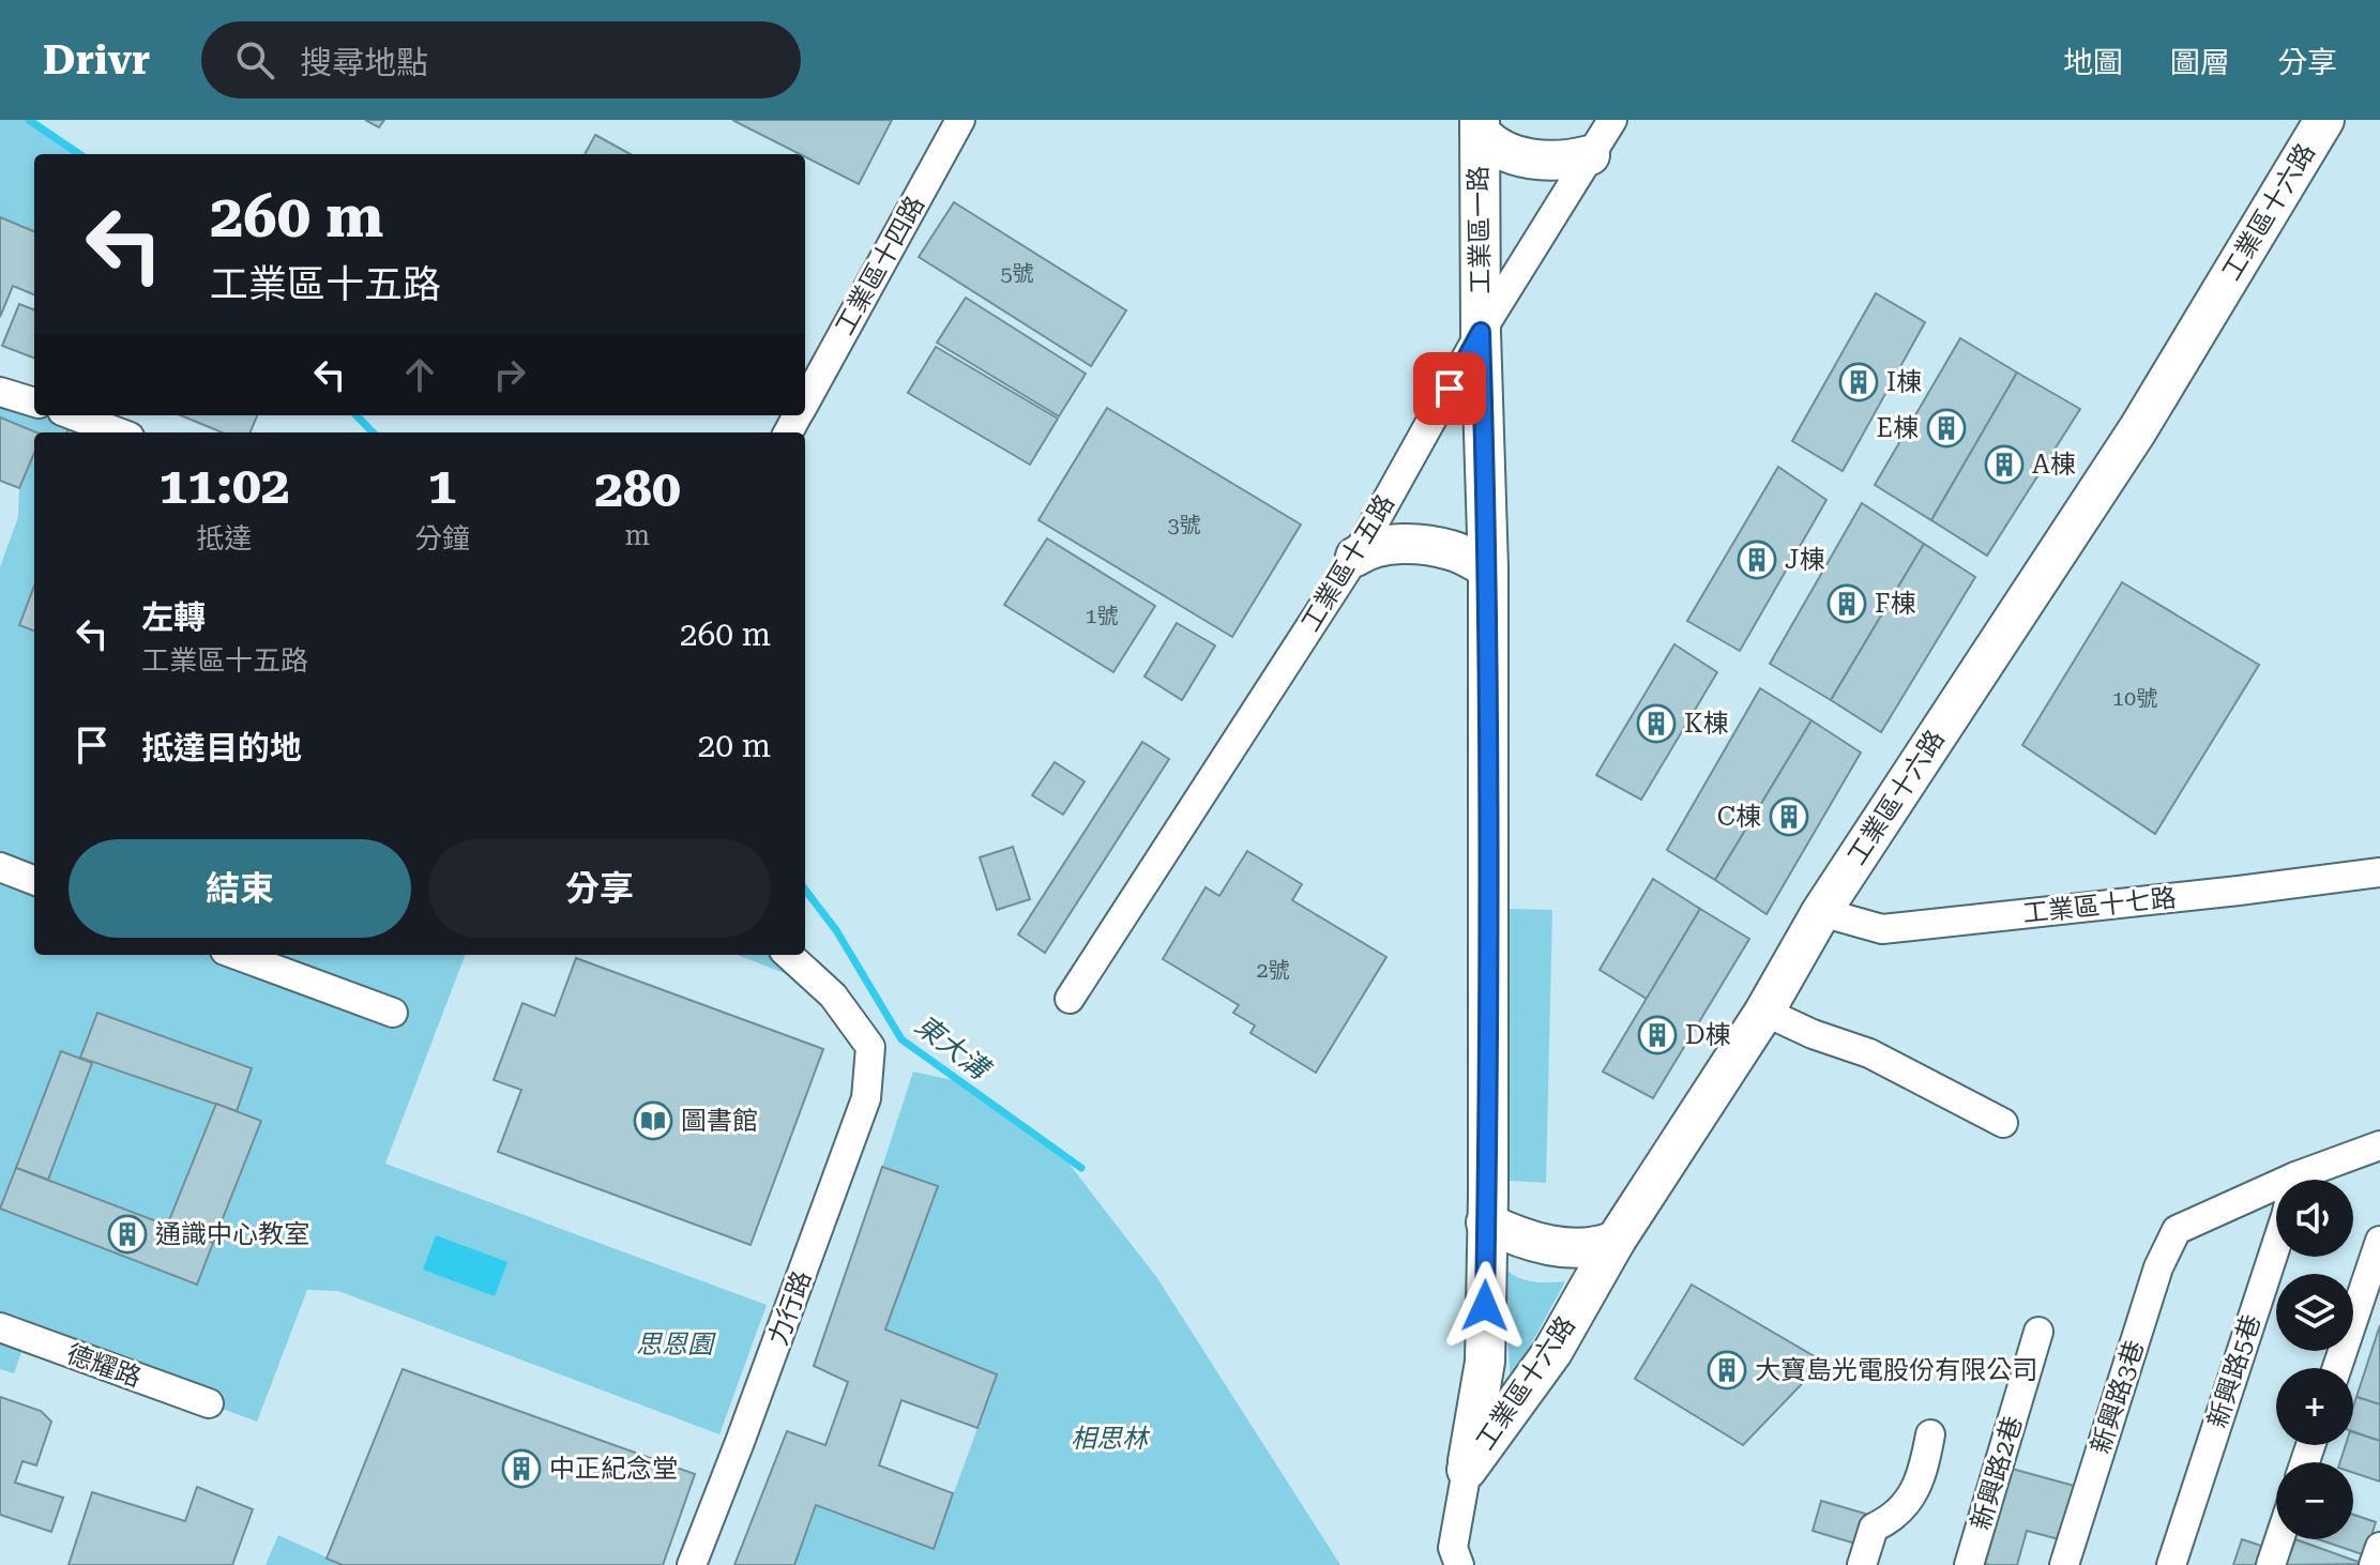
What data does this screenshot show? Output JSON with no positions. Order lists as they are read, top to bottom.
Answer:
{
  "streets": {
    "street": [
      "工業區十六路",
      "工業區一路",
      "工業區十四路",
      "工業區十五路",
      "工業區十七路",
      "力行路",
      "德耀路",
      "新興路5巷",
      "新興路3巷",
      "新興路2巷"
    ]
  },
  "crossings": [
    ["工業區十六路", "工業區一路"],
    ["工業區十六路", "工業區十七路"],
    ["工業區一路", "工業區十五路"],
    ["新興路5巷", "新興路3巷"]
  ],
  "water": ["東大溝"],
  "parks": ["思恩園", "相思林"],
  "places": {
    "building": [
      "I棟",
      "E棟",
      "A棟",
      "J棟",
      "F棟",
      "K棟",
      "C棟",
      "D棟",
      "通識中心教室",
      "大寶島光電股份有限公司",
      "中正紀念堂"
    ],
    "library": ["圖書館"]
  },
  "house_numbers": [
    "5號",
    "3號",
    "1號",
    "10號",
    "2號"
  ],
  "page": {
    "header": "Drivr",
    "search": "搜尋地點",
    "nav": ["地圖", "圖層", "分享"],
    "turn": ["260 m", "工業區十五路"],
    "eta": [
      "11:02",
      "抵達",
      "1",
      "分鐘",
      "280",
      "m"
    ],
    "list": [
      {
        "name": "左轉",
        "note": "工業區十五路",
        "value": "260 m"
      },
      {
        "name": "抵達目的地",
        "value": "20 m"
      }
    ],
    "buttons": ["結束", "分享"],
    "map_buttons": ["+", "−"]
  }
}
